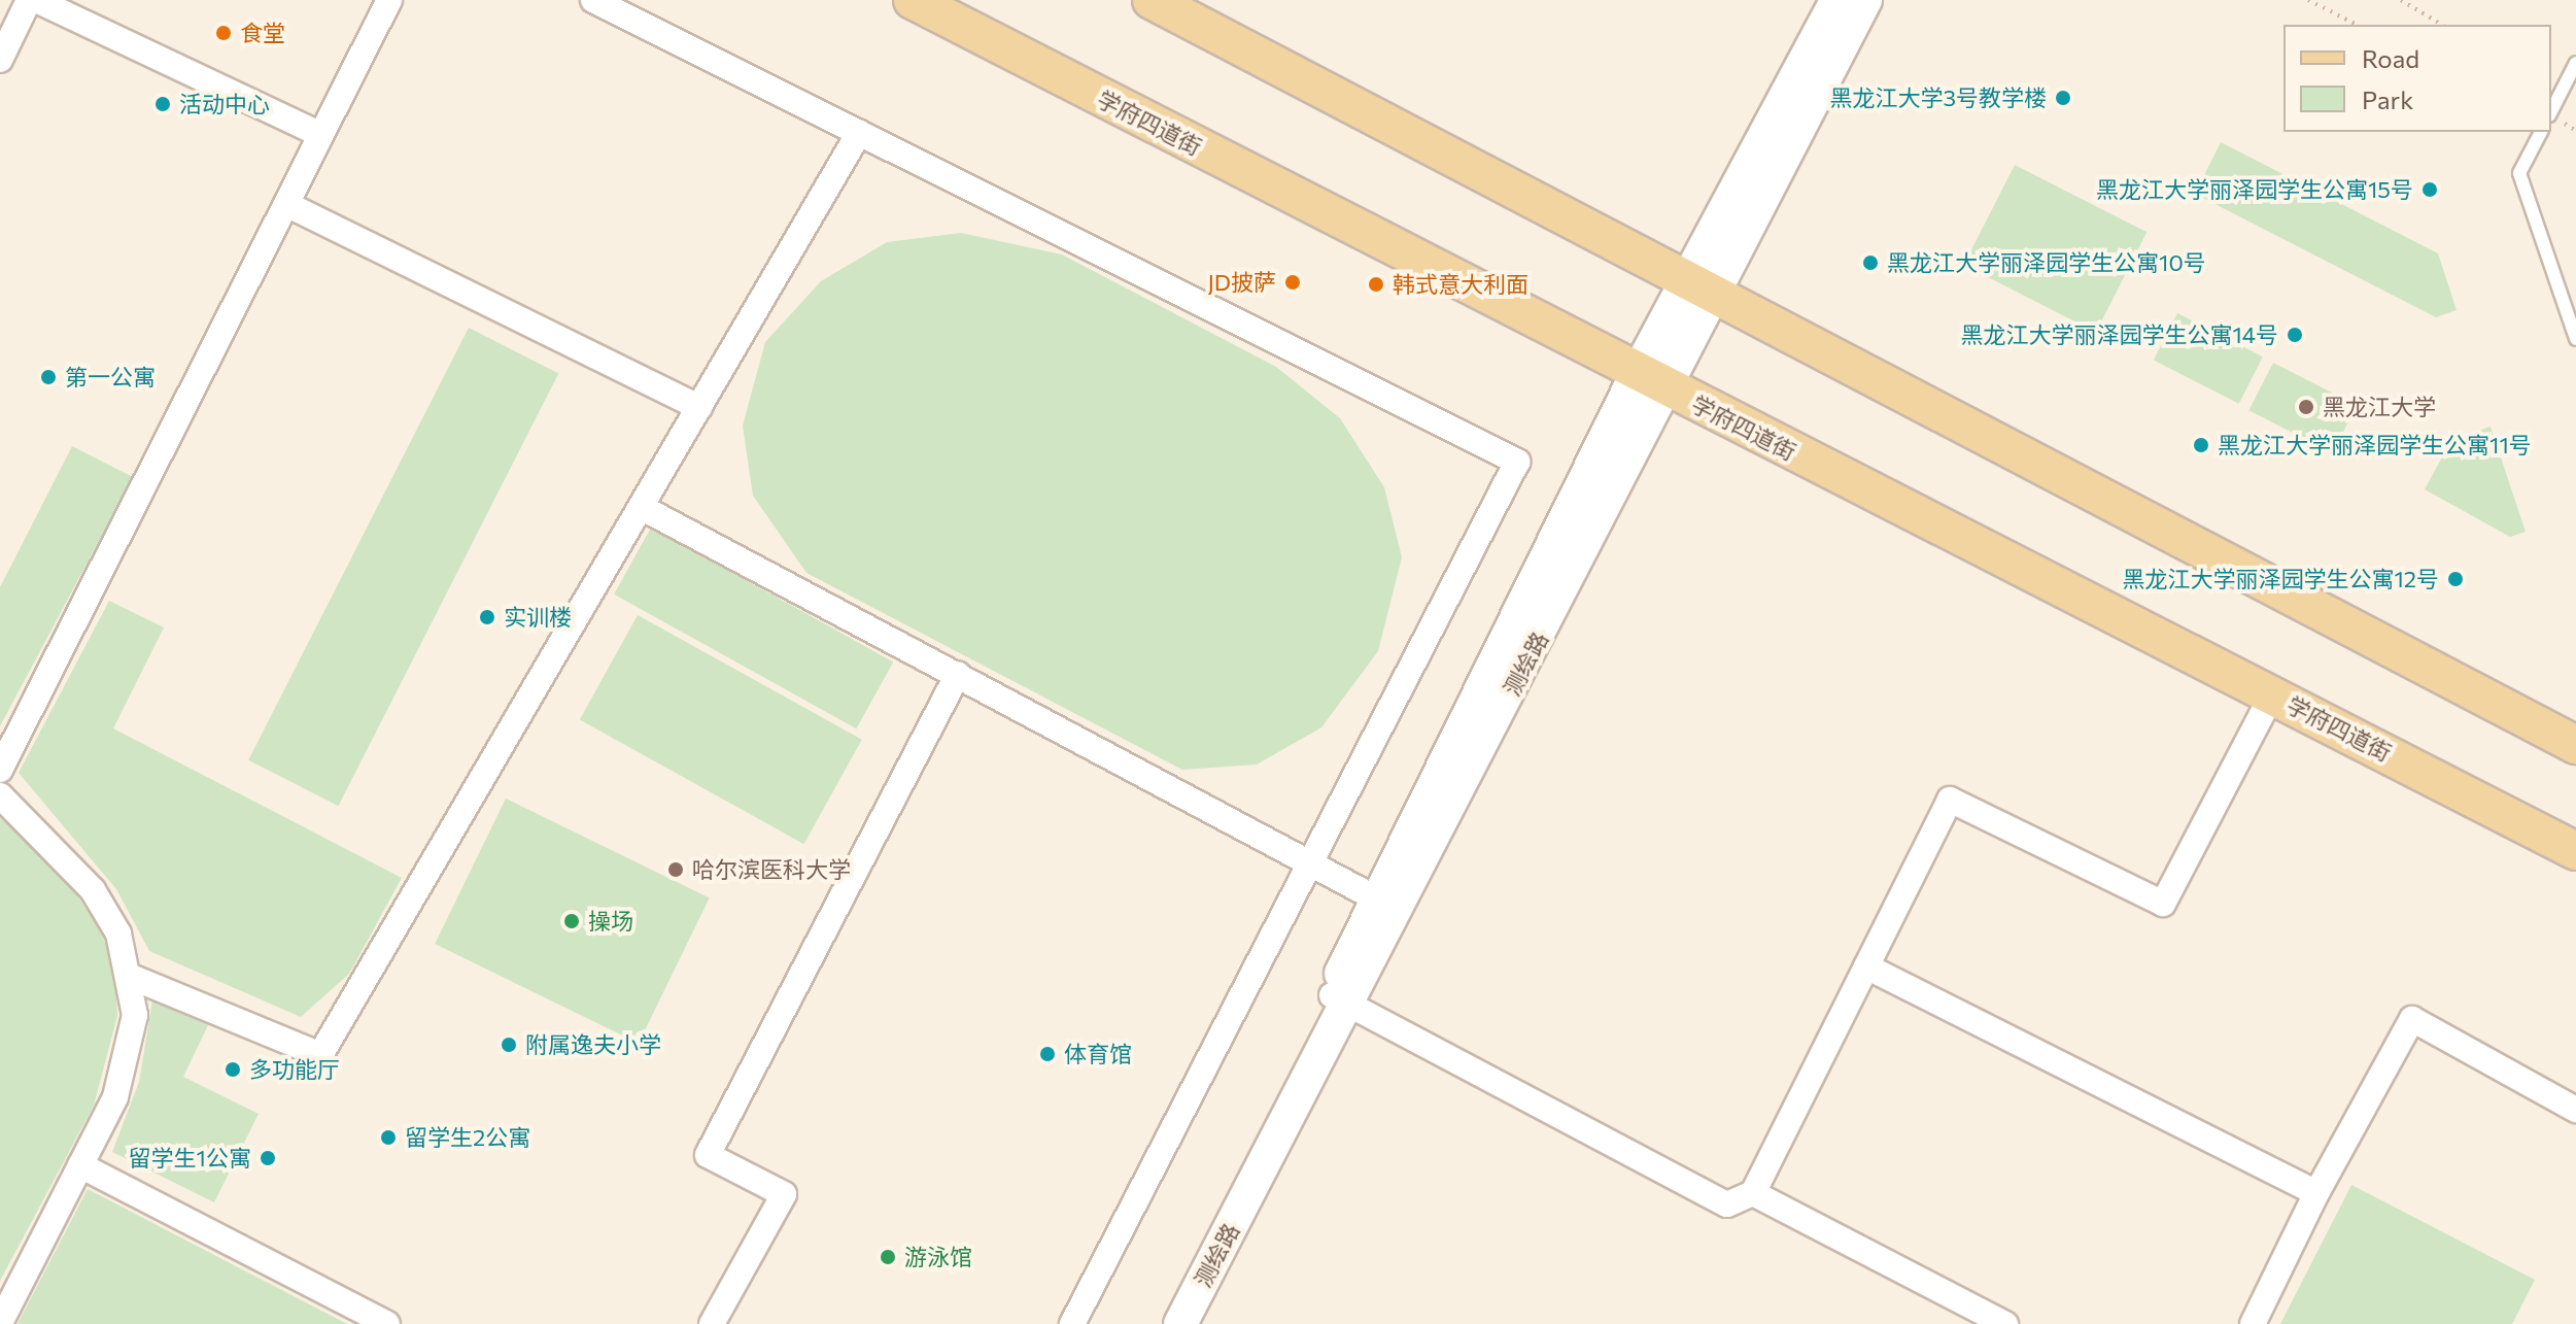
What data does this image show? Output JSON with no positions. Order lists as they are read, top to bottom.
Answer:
{
  "streets": {
    "main road": ["学府四道街", "测绘路"]
  },
  "crossings": [
    ["学府四道街", "测绘路"]
  ],
  "places": [
    "食堂",
    "黑龙江大学3号教学楼",
    "活动中心",
    "黑龙江大学丽泽园学生公寓15号",
    "黑龙江大学丽泽园学生公寓10号",
    "JD披萨",
    "韩式意大利面",
    "黑龙江大学丽泽园学生公寓14号",
    "第一公寓",
    "黑龙江大学",
    "黑龙江大学丽泽园学生公寓11号",
    "黑龙江大学丽泽园学生公寓12号",
    "实训楼",
    "哈尔滨医科大学",
    "操场",
    "附属逸夫小学",
    "体育馆",
    "多功能厅",
    "留学生2公寓",
    "留学生1公寓",
    "游泳馆"
  ],
  "legend": ["Road", "Park"]
}
